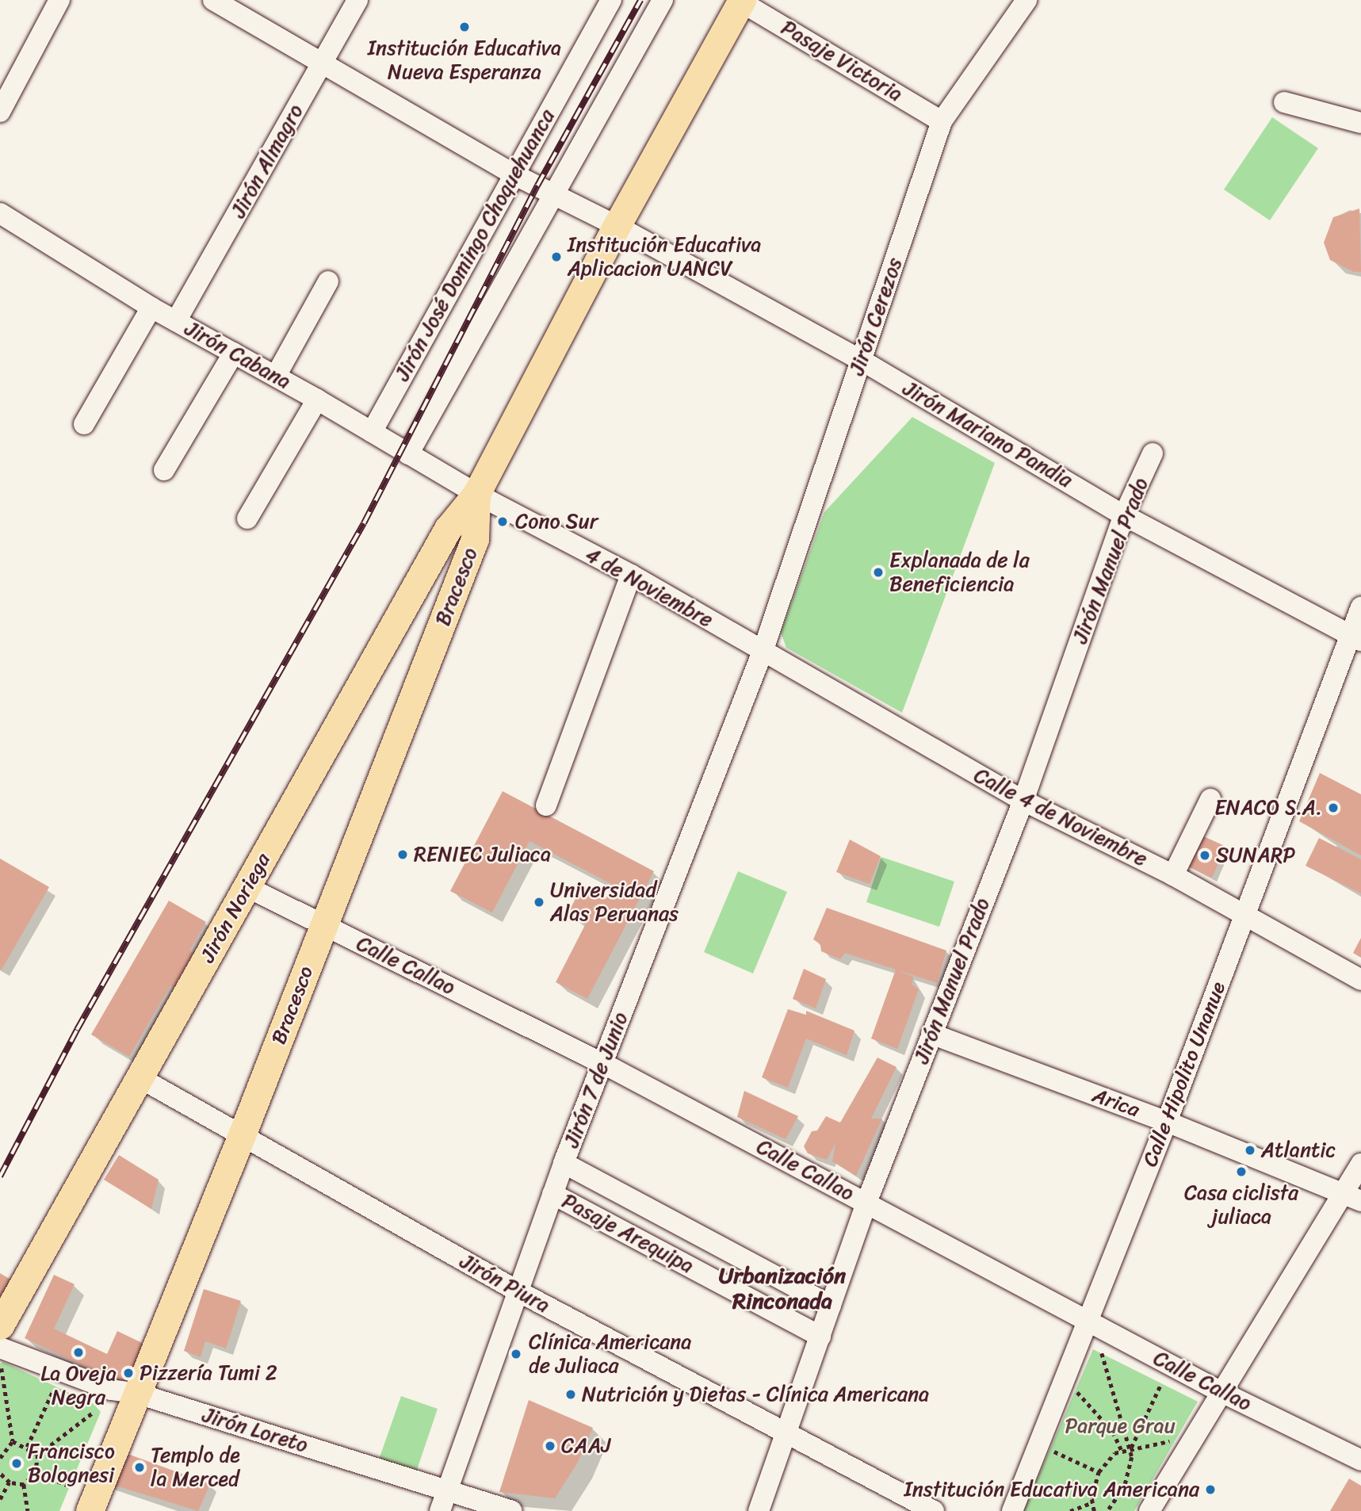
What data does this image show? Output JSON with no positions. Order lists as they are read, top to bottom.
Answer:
{
  "streets": {
    "main road": ["Bracesco", "Jirón Noriega"],
    "street": [
      "Pasaje Victoria",
      "Jirón Almagro",
      "Jirón José Domingo Choquehuanca",
      "Jirón Cerezos",
      "Jirón Cabana",
      "Jirón Mariano Pandia",
      "Jirón Manuel Prado",
      "4 de Noviembre",
      "Calle 4 de Noviembre",
      "Calle Callao",
      "Calle Hipolito Unanue",
      "Jirón 7 de Junio",
      "Arica",
      "Pasaje Arequipa",
      "Jirón Piura",
      "Jirón Loreto"
    ]
  },
  "crossings": [
    ["Pasaje Victoria", "Jirón Cerezos"],
    ["Jirón Almagro", "Jirón Cabana"],
    ["Jirón Almagro", "Jirón Mariano Pandia"],
    ["Jirón José Domingo Choquehuanca", "Jirón Cabana"],
    ["Jirón José Domingo Choquehuanca", "Jirón Mariano Pandia"],
    ["Jirón Cerezos", "Jirón Mariano Pandia"],
    ["Jirón Cerezos", "4 de Noviembre"],
    ["Jirón Cerezos", "Calle 4 de Noviembre"],
    ["Jirón Cerezos", "Jirón 7 de Junio"],
    ["Jirón Cabana", "Bracesco"],
    ["Jirón Cabana", "4 de Noviembre"],
    ["Jirón Cabana", "Jirón Noriega"],
    ["Jirón Mariano Pandia", "Jirón Manuel Prado"],
    ["Jirón Mariano Pandia", "Calle Hipolito Unanue"],
    ["Jirón Manuel Prado", "Calle 4 de Noviembre"],
    ["Jirón Manuel Prado", "Calle Callao"],
    ["Jirón Manuel Prado", "Arica"],
    ["Jirón Manuel Prado", "Pasaje Arequipa"],
    ["Jirón Manuel Prado", "Jirón Piura"],
    ["Bracesco", "4 de Noviembre"],
    ["Bracesco", "Jirón Noriega"],
    ["Bracesco", "Calle Callao"],
    ["Bracesco", "Jirón Piura"],
    ["Bracesco", "Jirón Loreto"],
    ["4 de Noviembre", "Calle 4 de Noviembre"],
    ["4 de Noviembre", "Jirón Noriega"],
    ["4 de Noviembre", "Jirón 7 de Junio"],
    ["Calle 4 de Noviembre", "Calle Hipolito Unanue"],
    ["Calle 4 de Noviembre", "Jirón 7 de Junio"],
    ["Jirón Noriega", "Calle Callao"],
    ["Jirón Noriega", "Jirón Piura"],
    ["Calle Callao", "Calle Hipolito Unanue"],
    ["Calle Callao", "Jirón 7 de Junio"],
    ["Calle Hipolito Unanue", "Arica"],
    ["Jirón 7 de Junio", "Pasaje Arequipa"],
    ["Jirón 7 de Junio", "Jirón Piura"],
    ["Jirón 7 de Junio", "Jirón Loreto"]
  ],
  "districts": ["Urbanización Rinconada"],
  "parks": ["Parque Grau"],
  "places": [
    "Institución Educativa Nueva Esperanza",
    "Institución Educativa Aplicacion UANCV",
    "Cono Sur",
    "Explanada de la Beneficiencia",
    "ENACO S.A.",
    "RENIEC Juliaca",
    "SUNARP",
    "Universidad Alas Peruanas",
    "Atlantic",
    "Casa ciclista juliaca",
    "La Oveja Negra",
    "Clínica Americana de Juliaca",
    "Pizzería Tumi 2",
    "Nutrición y Dietas - Clínica Americana",
    "CAAJ",
    "Francisco Bolognesi",
    "Templo de la Merced",
    "Institución Educativa Americana"
  ]
}
